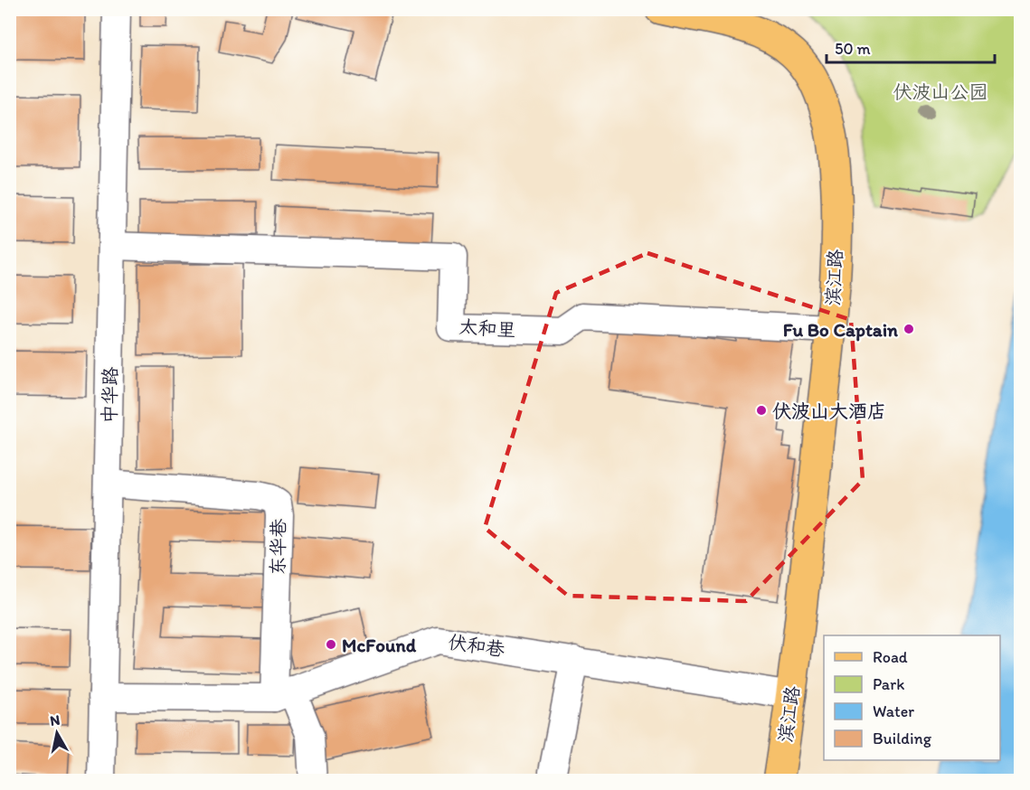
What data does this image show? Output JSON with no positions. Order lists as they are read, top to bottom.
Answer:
{
  "streets": {
    "main road": ["滨江路"],
    "street": [
      "太和里",
      "中华路",
      "东华巷",
      "伏和巷"
    ]
  },
  "crossings": [
    ["滨江路", "太和里"],
    ["滨江路", "伏和巷"],
    ["太和里", "中华路"],
    ["中华路", "东华巷"],
    ["中华路", "伏和巷"],
    ["东华巷", "伏和巷"]
  ],
  "parks": ["伏波山公园"],
  "places": ["Fu Bo Captain", "伏波山大酒店", "McFound"],
  "legend": [
    "Road",
    "Park",
    "Water",
    "Building"
  ],
  "scale_bar": "50 m",
  "north": "top"
}
